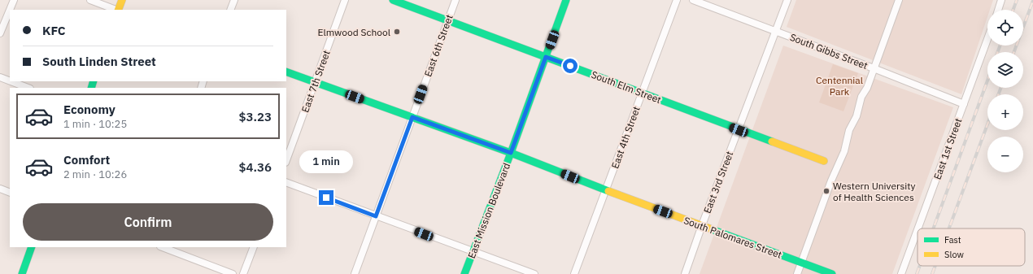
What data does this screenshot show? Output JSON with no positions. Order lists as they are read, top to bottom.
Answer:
{
  "streets": {
    "street": [
      "East 6th Street",
      "South Gibbs Street",
      "East 7th Street",
      "South Elm Street",
      "East 4th Street",
      "East 1st Street",
      "East 3rd Street",
      "East Mission Boulevard",
      "South Palomares Street"
    ]
  },
  "crossings": [
    ["East 6th Street", "South Elm Street"],
    ["East 6th Street", "South Palomares Street"],
    ["South Gibbs Street", "East 1st Street"],
    ["South Gibbs Street", "East 3rd Street"],
    ["East 7th Street", "South Palomares Street"],
    ["South Elm Street", "East 4th Street"],
    ["South Elm Street", "East 3rd Street"],
    ["South Elm Street", "East Mission Boulevard"],
    ["East 4th Street", "South Palomares Street"],
    ["East 3rd Street", "South Palomares Street"],
    ["East Mission Boulevard", "South Palomares Street"]
  ],
  "parks": ["Centennial Park"],
  "places": ["Elmwood School", "Western University of Health Sciences"],
  "legend": ["Fast", "Slow"],
  "page": {
    "map_buttons": ["+", "−"],
    "banner": ["KFC", "South Linden Street"],
    "list": [
      {
        "name": "Economy",
        "note": "1 min · 10:25",
        "value": "$3.23"
      },
      {
        "name": "Comfort",
        "note": "2 min · 10:26",
        "value": "$4.36"
      }
    ],
    "bubble": "1 min",
    "buttons": "Confirm"
  }
}
